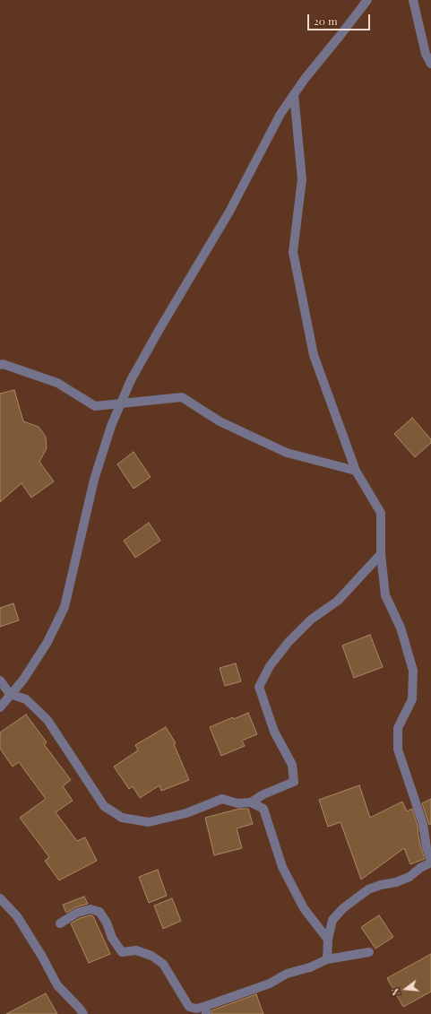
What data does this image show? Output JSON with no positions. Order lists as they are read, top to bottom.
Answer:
{
  "scale_bar": "20 m",
  "north": "left"
}
